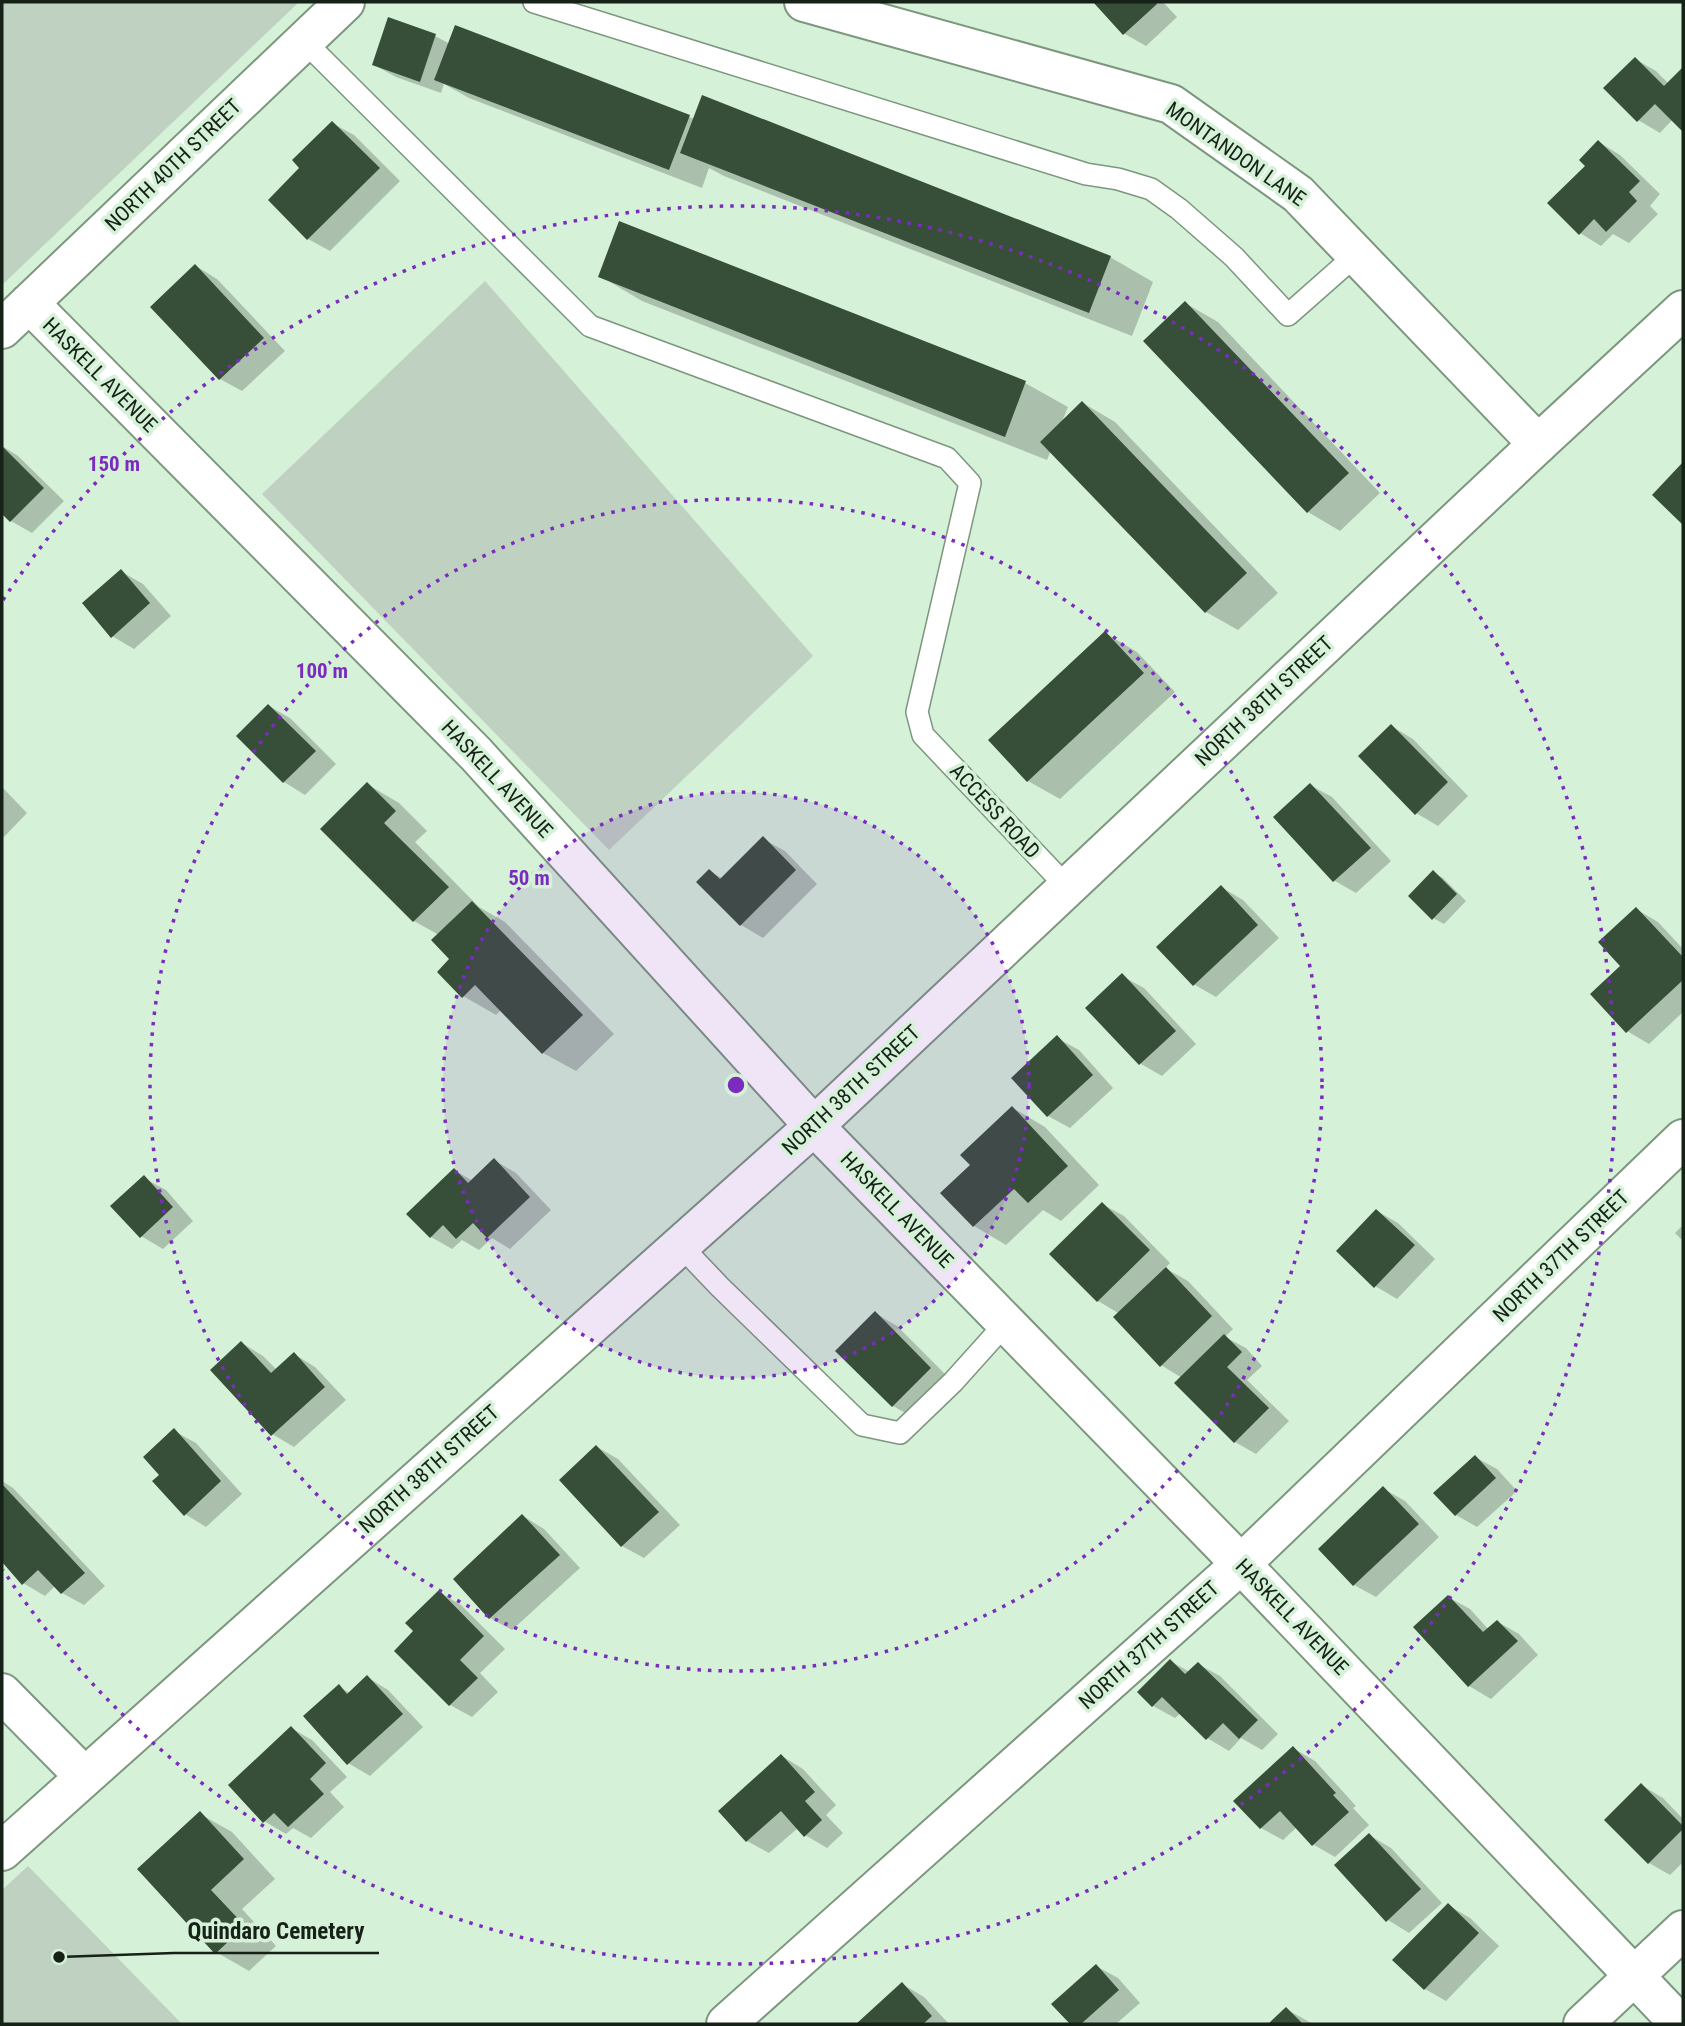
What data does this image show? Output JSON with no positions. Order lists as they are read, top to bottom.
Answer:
{
  "streets": {
    "street": [
      "MONTANDON LANE",
      "NORTH 40TH STREET",
      "HASKELL AVENUE",
      "NORTH 38TH STREET",
      "NORTH 37TH STREET"
    ],
    "lane": ["ACCESS ROAD"]
  },
  "crossings": [
    ["MONTANDON LANE", "NORTH 38TH STREET"],
    ["NORTH 40TH STREET", "HASKELL AVENUE"],
    ["NORTH 40TH STREET", "ACCESS ROAD"],
    ["HASKELL AVENUE", "NORTH 38TH STREET"],
    ["HASKELL AVENUE", "NORTH 37TH STREET"],
    ["NORTH 38TH STREET", "ACCESS ROAD"]
  ],
  "places": ["Quindaro Cemetery"],
  "rings": ["150 m", "100 m", "50 m"]
}
